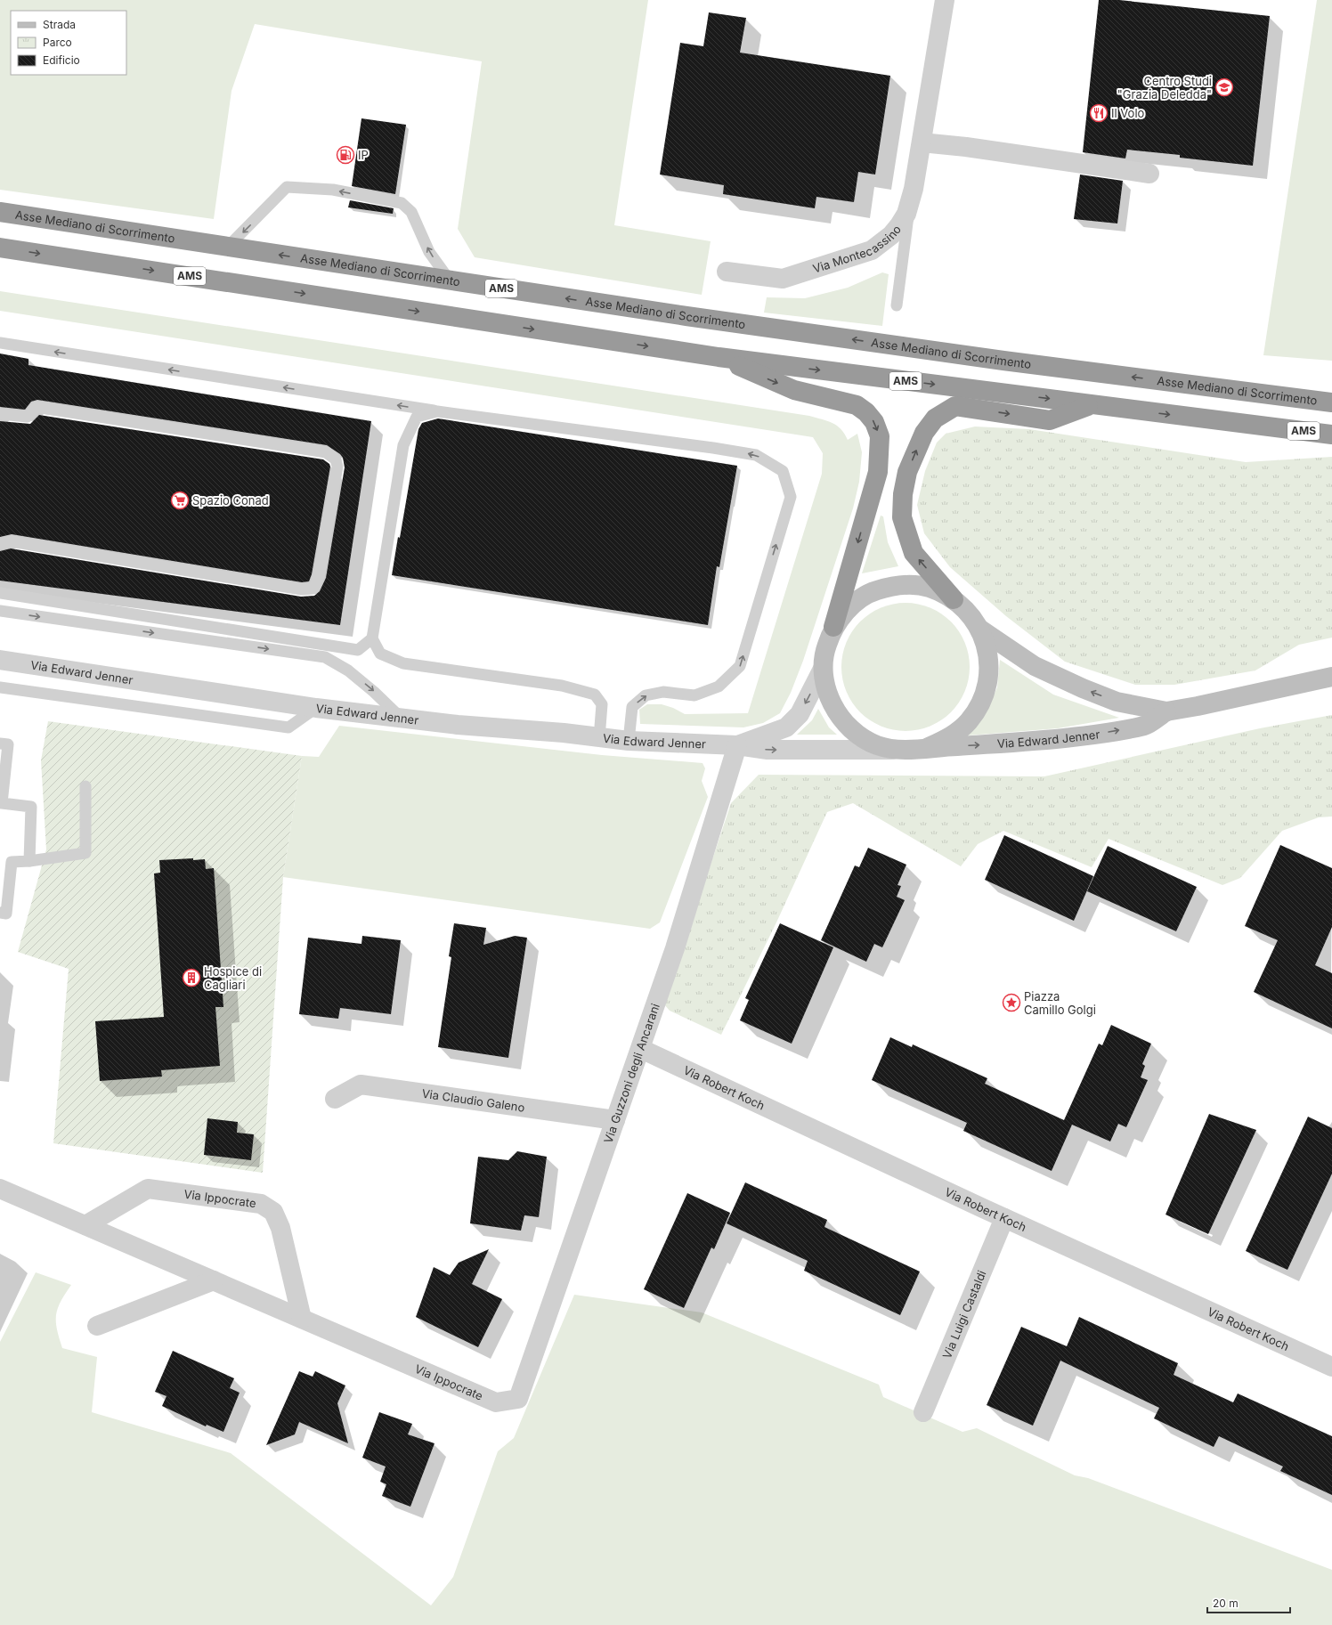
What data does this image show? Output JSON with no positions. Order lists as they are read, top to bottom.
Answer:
{
  "streets": {
    "highway": ["Asse Mediano di Scorrimento", "AMS"],
    "street": [
      "Via Montecassino",
      "Via Edward Jenner",
      "Via Guzzoni degli Ancarani",
      "Via Robert Koch",
      "Via Claudio Galeno",
      "Via Ippocrate",
      "Via Luigi Castaldi"
    ]
  },
  "crossings": [
    ["Via Edward Jenner", "Via Guzzoni degli Ancarani"],
    ["Via Guzzoni degli Ancarani", "Via Robert Koch"],
    ["Via Guzzoni degli Ancarani", "Via Claudio Galeno"],
    ["Via Guzzoni degli Ancarani", "Via Ippocrate"],
    ["Via Robert Koch", "Via Luigi Castaldi"]
  ],
  "places": {
    "school or university": ["Centro Studi \"Grazia Deledda\""],
    "restaurant": ["Il Volo"],
    "fuel station": ["IP"],
    "supermarket": ["Spazio Conad"],
    "building": ["Hospice di Cagliari"],
    "place": ["Piazza Camillo Golgi"]
  },
  "legend": ["Strada", "Parco", "Edificio"],
  "scale_bar": "20 m"
}
